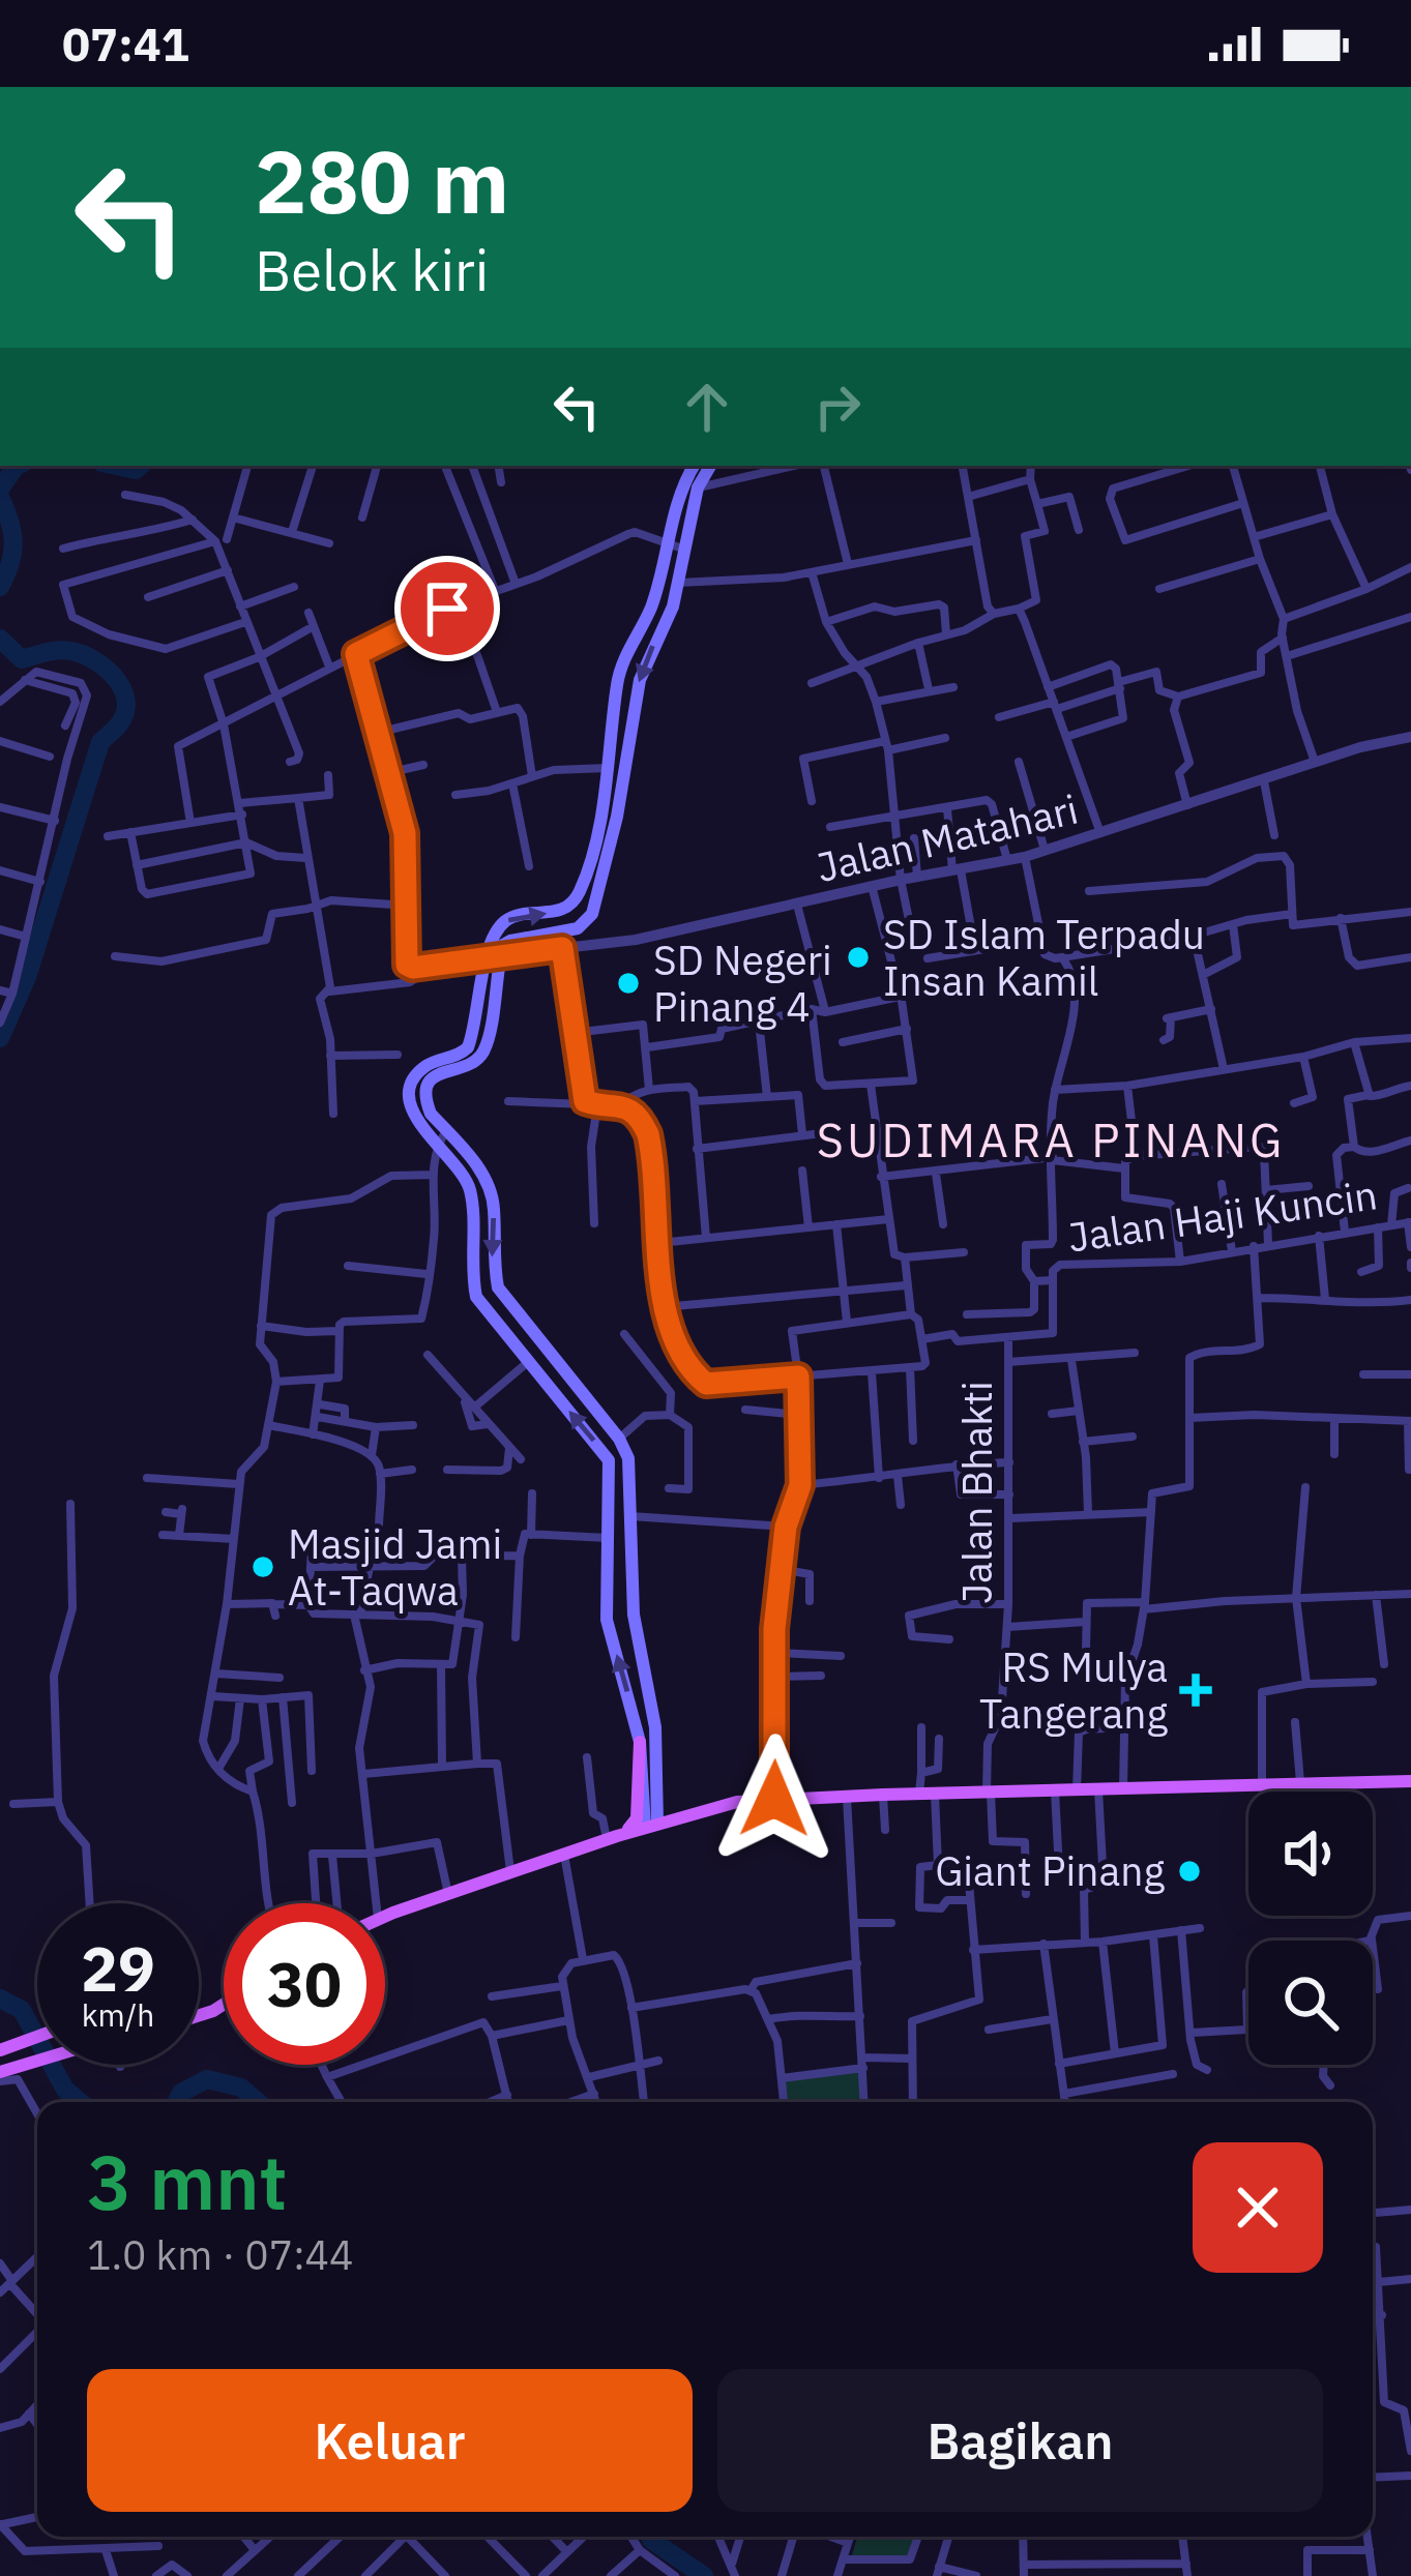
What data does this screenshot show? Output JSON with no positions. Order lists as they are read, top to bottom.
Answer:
{
  "streets": {
    "street": ["Jalan Matahari", "Jalan Haji Kuncin", "Jalan Bhakti"]
  },
  "districts": ["SUDIMARA PINANG"],
  "places": {
    "other": [
      "SD Islam Terpadu Insan Kamil",
      "SD Negeri Pinang 4",
      "Masjid Jami At-Taqwa",
      "Giant Pinang"
    ],
    "health": ["RS Mulya Tangerang"]
  },
  "page": {
    "status": "07:41",
    "turn": ["280 m", "Belok kiri"],
    "speed": "29 km/h",
    "limit": "30",
    "heading": ["3 mnt", "1.0 km · 07:44"],
    "buttons": ["Keluar", "Bagikan"]
  }
}
